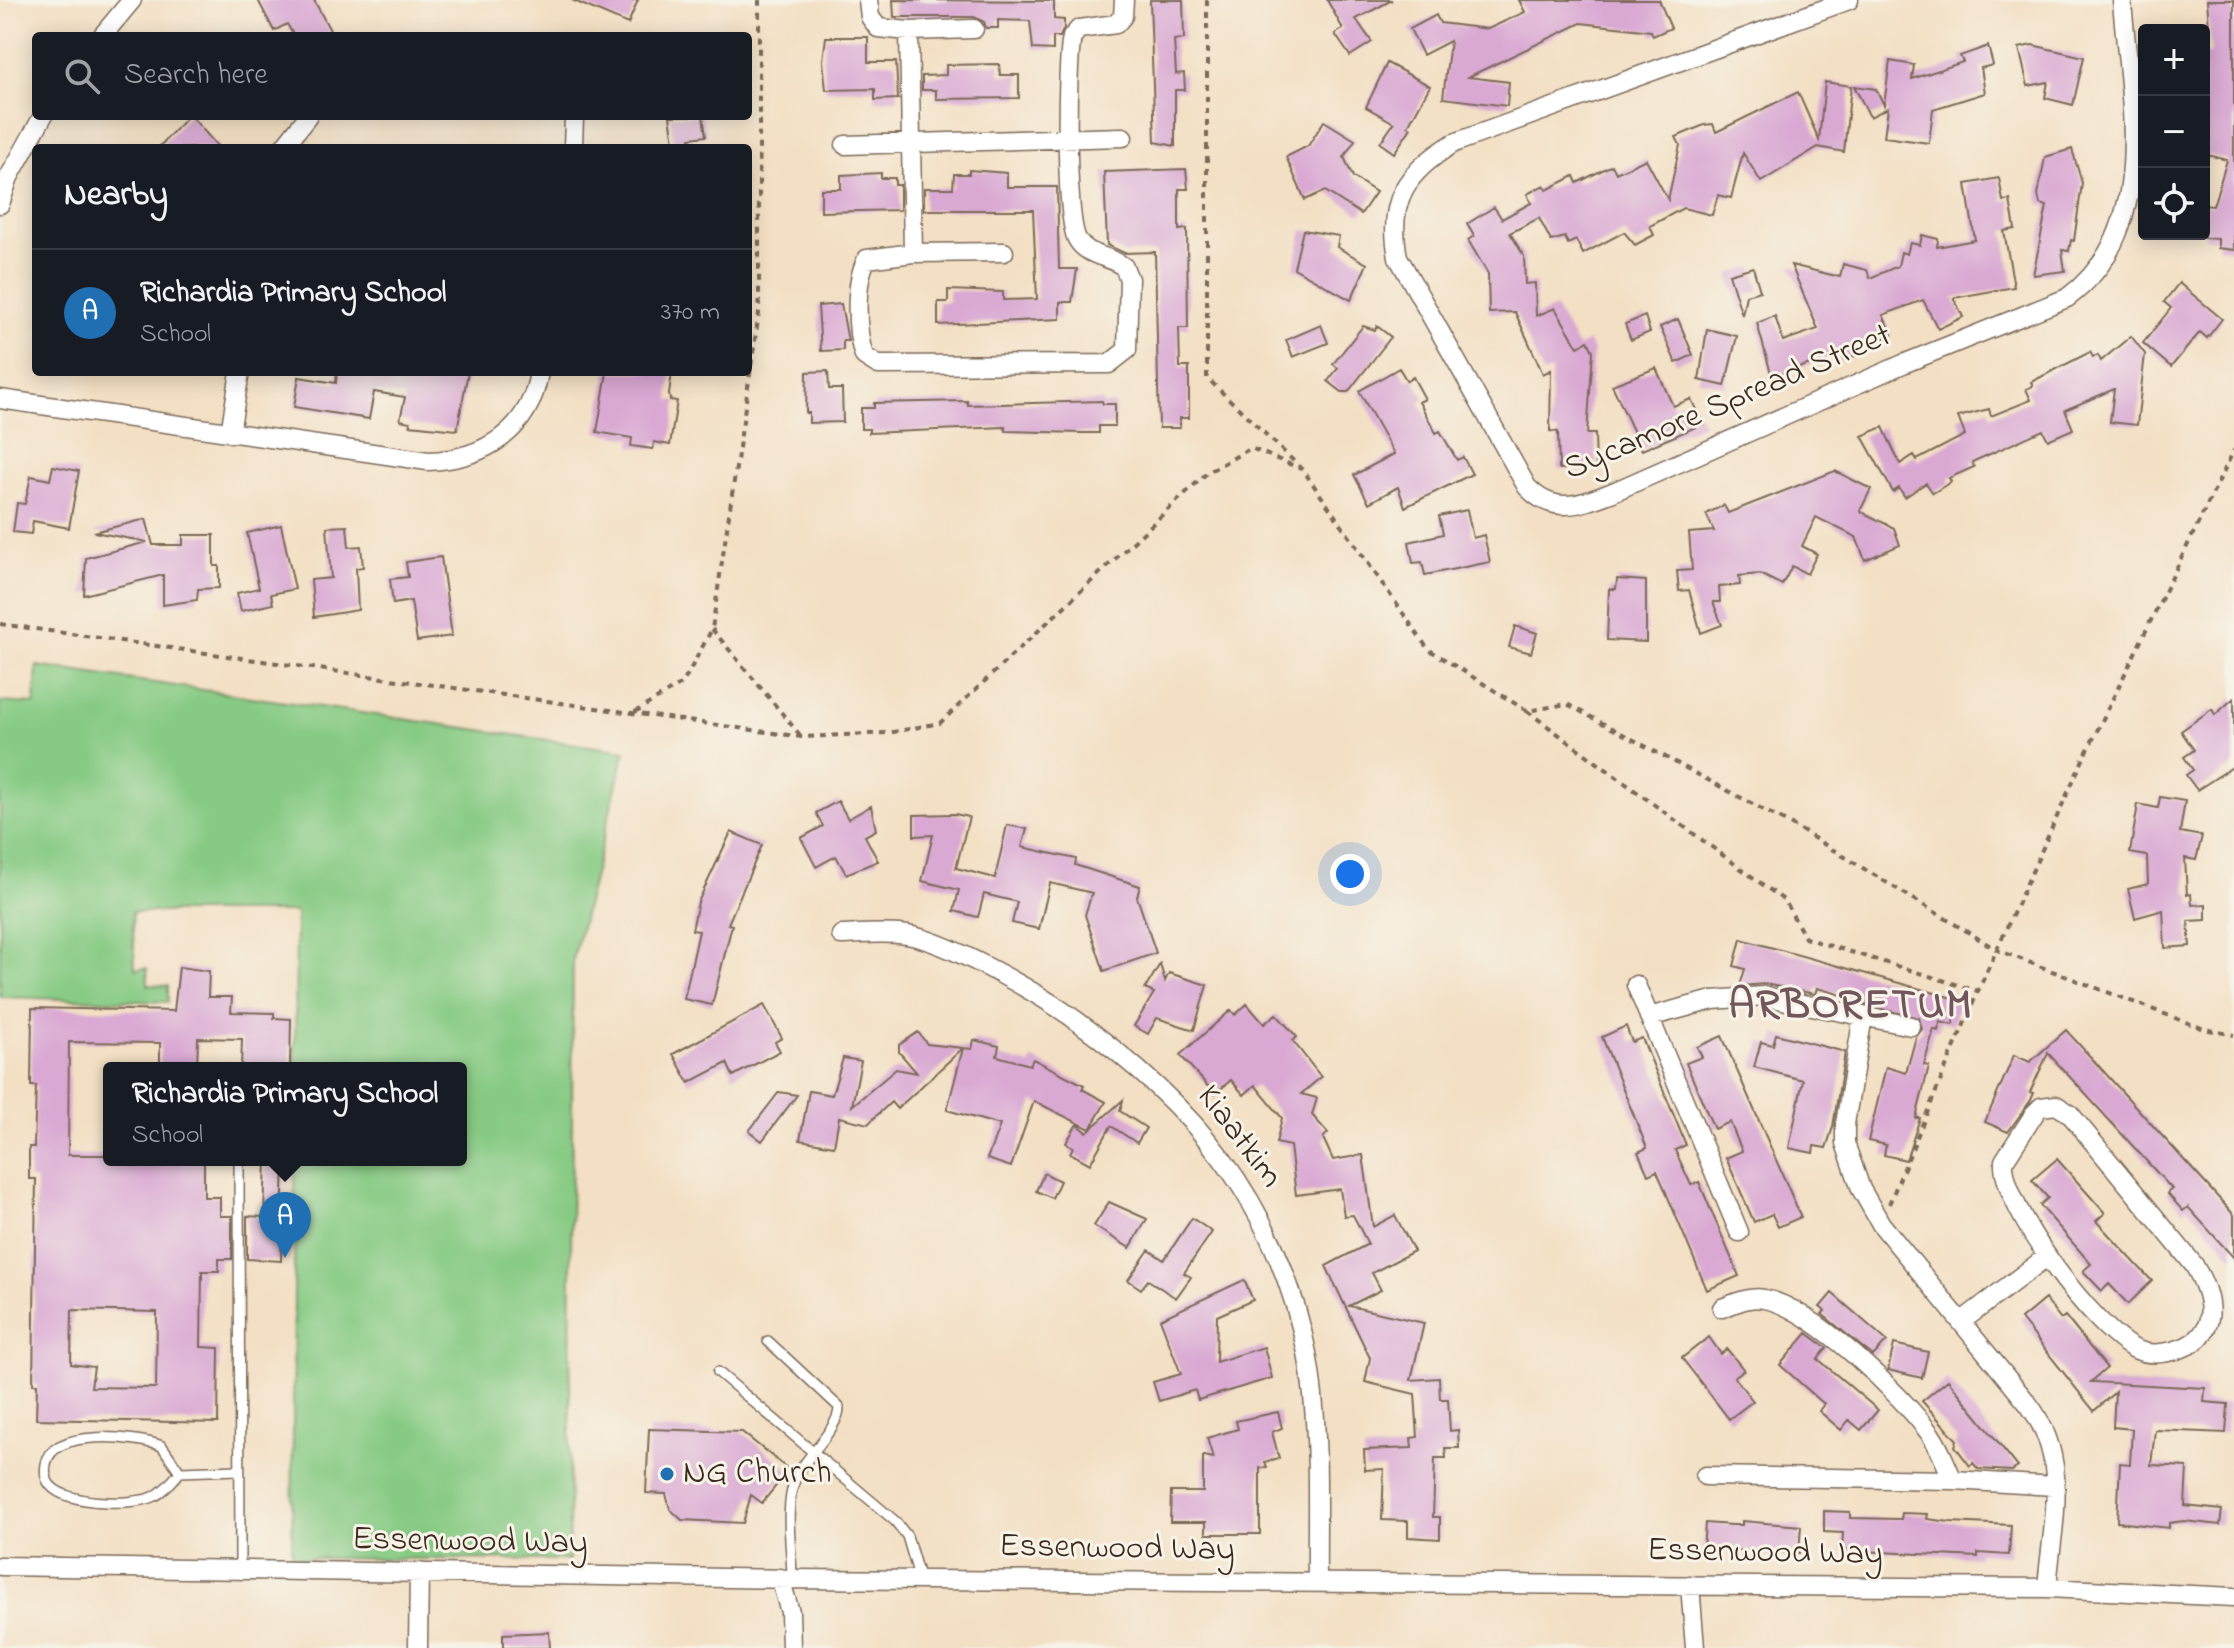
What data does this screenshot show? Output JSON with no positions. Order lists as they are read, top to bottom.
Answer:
{
  "streets": {
    "street": ["Sycamore Spread Street", "Kiaatkim", "Essenwood Way"]
  },
  "crossings": [
    ["Kiaatkim", "Essenwood Way"]
  ],
  "districts": ["ARBORETUM"],
  "places": ["NG Church"],
  "page": {
    "map_buttons": ["+", "−"],
    "search": "Search here",
    "heading": "Nearby",
    "list": [
      {
        "mark": "A",
        "name": "Richardia Primary School",
        "note": "School",
        "value": "370 m"
      }
    ],
    "popup": ["Richardia Primary School", "School"],
    "pins": "A"
  }
}
